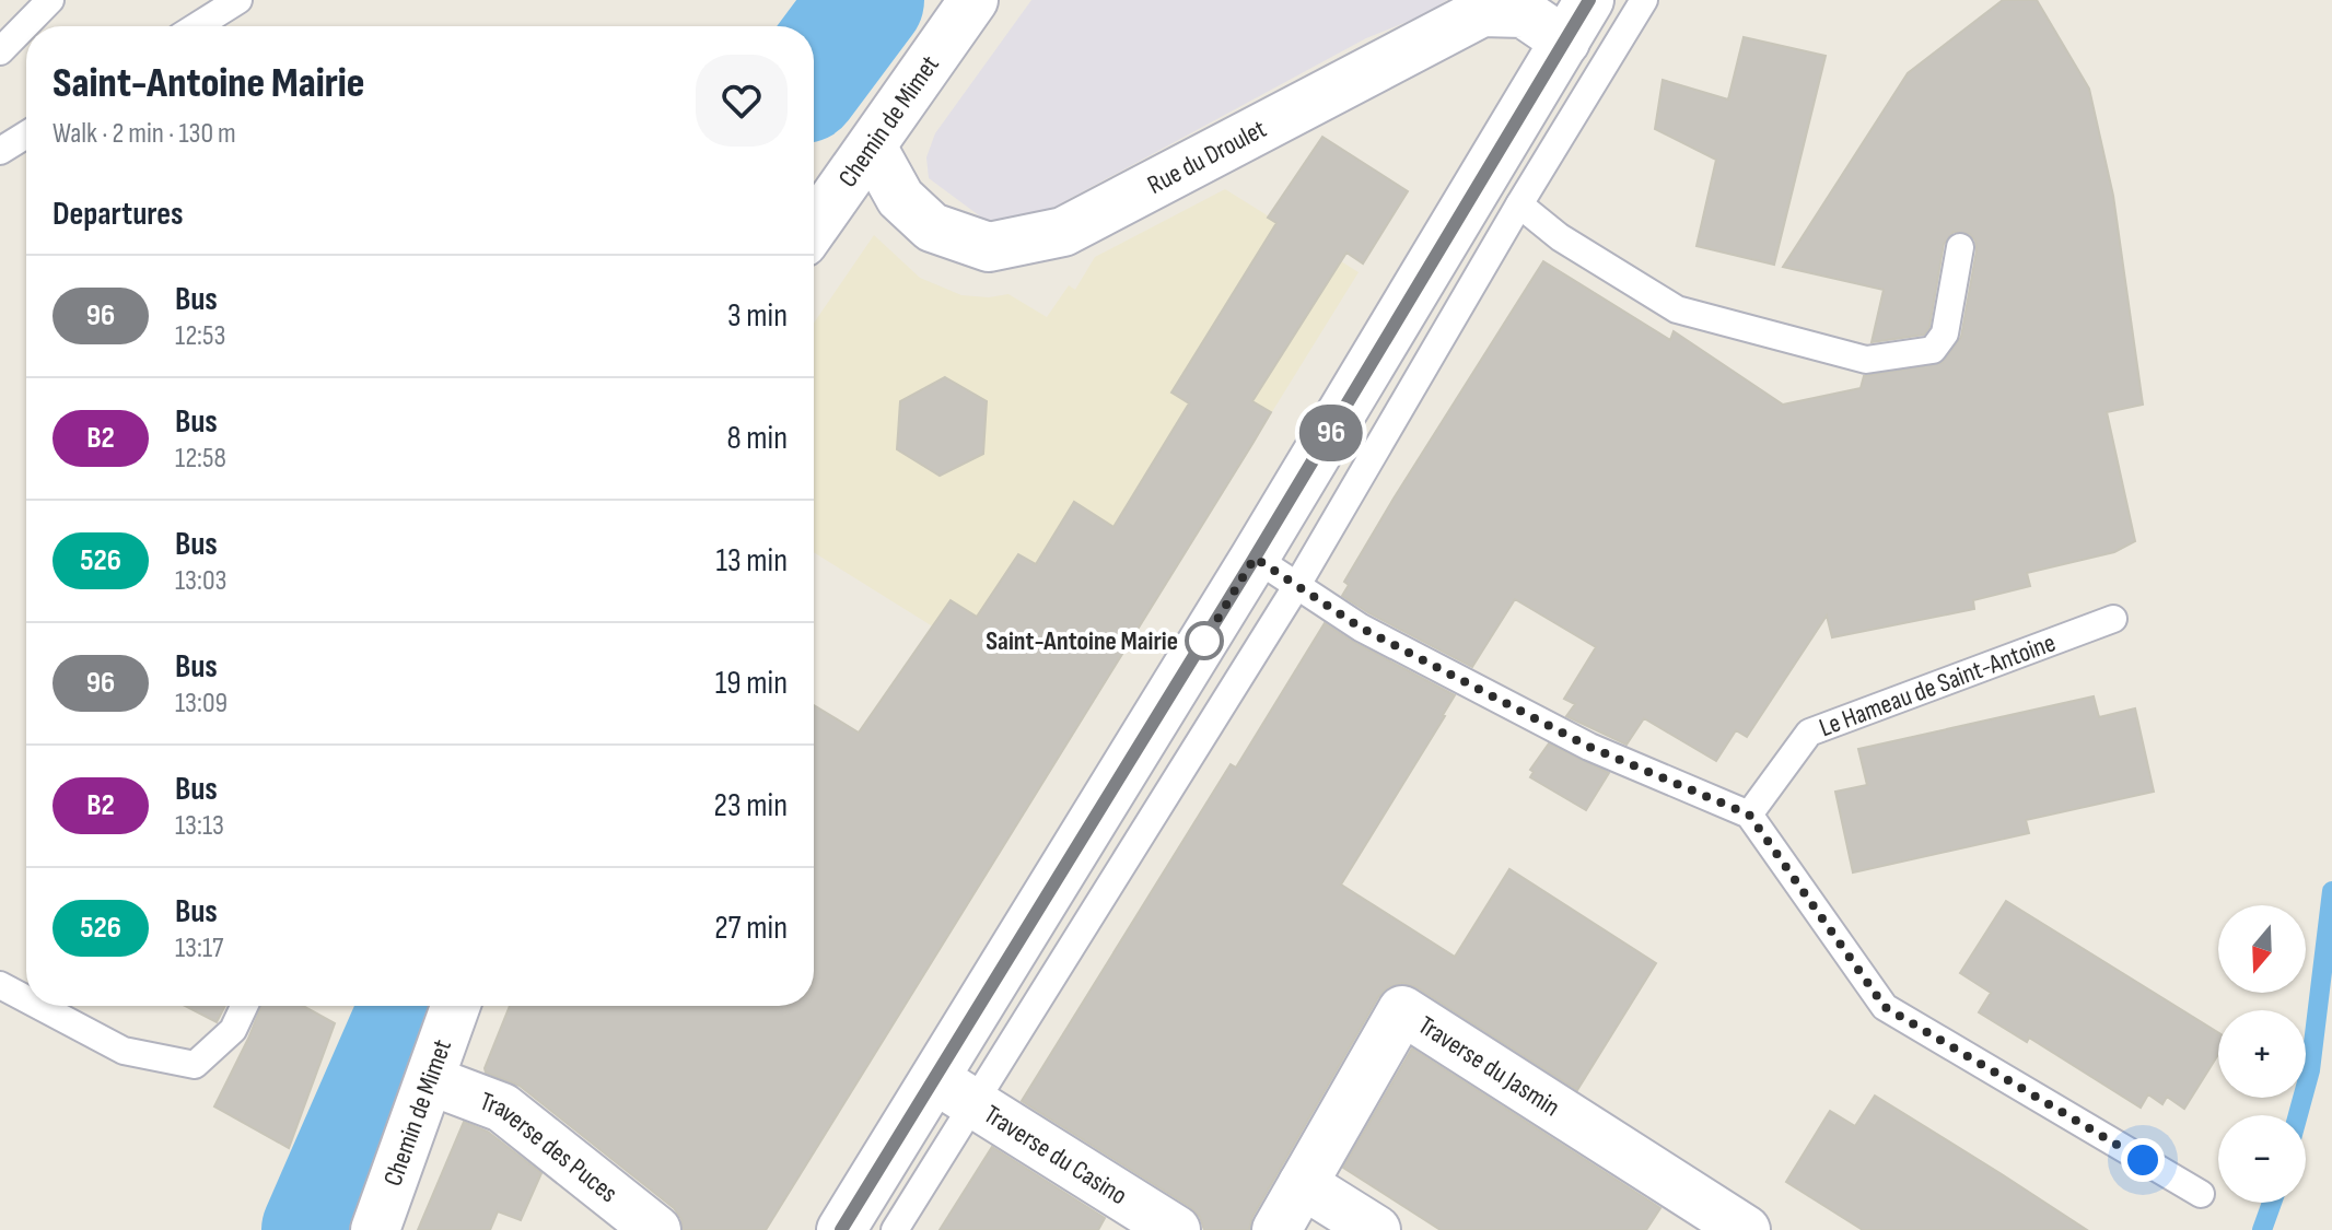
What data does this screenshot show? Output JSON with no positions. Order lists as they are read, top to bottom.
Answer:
{
  "streets": {
    "street": [
      "Chemin de Mimet",
      "Rue du Droulet",
      "Traverse du Jasmin",
      "Traverse des Puces",
      "Traverse du Casino"
    ],
    "lane": ["Le Hameau de Saint-Antoine"]
  },
  "crossings": [
    ["Chemin de Mimet", "Rue du Droulet"],
    ["Chemin de Mimet", "Traverse des Puces"]
  ],
  "places": ["Saint-Antoine Mairie"],
  "lines": ["bus line 96"],
  "north": "bottom",
  "page": {
    "on_map": "96",
    "heading": [
      ["Saint-Antoine Mairie", "Walk · 2 min · 130 m"],
      "Departures"
    ],
    "list": [
      {
        "mark": "96",
        "name": "Bus",
        "note": "12:53",
        "value": "3 min"
      },
      {
        "mark": "B2",
        "name": "Bus",
        "note": "12:58",
        "value": "8 min"
      },
      {
        "mark": "526",
        "name": "Bus",
        "note": "13:03",
        "value": "13 min"
      },
      {
        "mark": "96",
        "name": "Bus",
        "note": "13:09",
        "value": "19 min"
      },
      {
        "mark": "B2",
        "name": "Bus",
        "note": "13:13",
        "value": "23 min"
      },
      {
        "mark": "526",
        "name": "Bus",
        "note": "13:17",
        "value": "27 min"
      }
    ],
    "map_buttons": ["+", "−"]
  }
}
